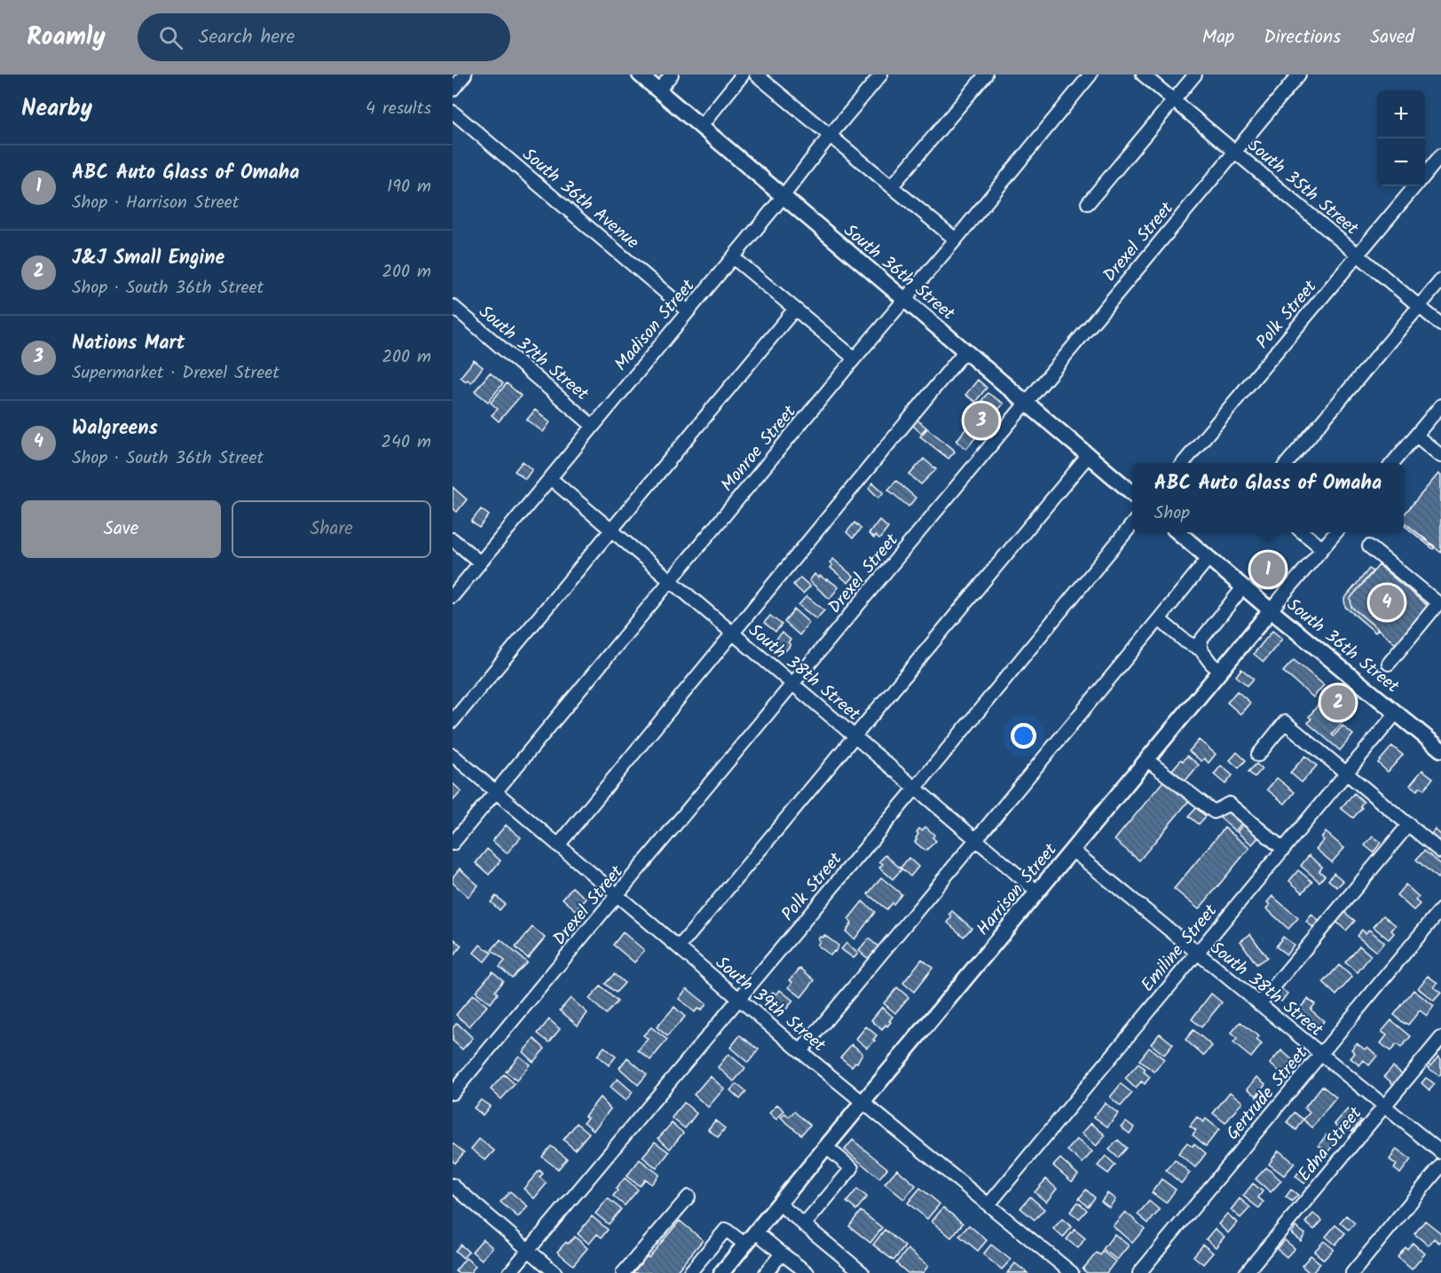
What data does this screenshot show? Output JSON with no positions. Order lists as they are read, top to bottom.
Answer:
{
  "streets": {
    "main road": ["South 36th Street", "Harrison Street"],
    "street": [
      "South 35th Street",
      "South 36th Avenue",
      "Drexel Street",
      "Polk Street",
      "Madison Street",
      "South 37th Street",
      "Monroe Street",
      "South 38th Street",
      "Emiline Street",
      "South 39th Street",
      "Gertrude Street",
      "Edna Street"
    ]
  },
  "crossings": [
    ["South 35th Street", "Drexel Street"],
    ["South 35th Street", "Polk Street"],
    ["South 36th Avenue", "Madison Street"],
    ["Drexel Street", "South 36th Street"],
    ["Drexel Street", "South 38th Street"],
    ["Drexel Street", "South 39th Street"],
    ["South 36th Street", "Madison Street"],
    ["South 36th Street", "Monroe Street"],
    ["South 36th Street", "Harrison Street"],
    ["South 36th Street", "Emiline Street"],
    ["Polk Street", "South 38th Street"],
    ["Polk Street", "South 39th Street"],
    ["Madison Street", "South 37th Street"],
    ["Madison Street", "South 38th Street"],
    ["Monroe Street", "South 38th Street"],
    ["Monroe Street", "South 39th Street"],
    ["South 38th Street", "Harrison Street"],
    ["South 38th Street", "Emiline Street"],
    ["South 38th Street", "Gertrude Street"],
    ["South 38th Street", "Edna Street"],
    ["Harrison Street", "South 39th Street"],
    ["Emiline Street", "South 39th Street"]
  ],
  "page": {
    "header": "Roamly",
    "search": "Search here",
    "nav": ["Map", "Directions", "Saved"],
    "heading": ["Nearby", "4 results"],
    "map_buttons": ["+", "−"],
    "list": [
      {
        "mark": "1",
        "name": "ABC Auto Glass of Omaha",
        "note": "Shop · Harrison Street",
        "value": "190 m"
      },
      {
        "mark": "2",
        "name": "J&J Small Engine",
        "note": "Shop · South 36th Street",
        "value": "200 m"
      },
      {
        "mark": "3",
        "name": "Nations Mart",
        "note": "Supermarket · Drexel Street",
        "value": "200 m"
      },
      {
        "mark": "4",
        "name": "Walgreens",
        "note": "Shop · South 36th Street",
        "value": "240 m"
      }
    ],
    "pins": [
      "3",
      "1",
      "4",
      "2"
    ],
    "popup": ["ABC Auto Glass of Omaha", "Shop"],
    "buttons": ["Save", "Share"]
  }
}
